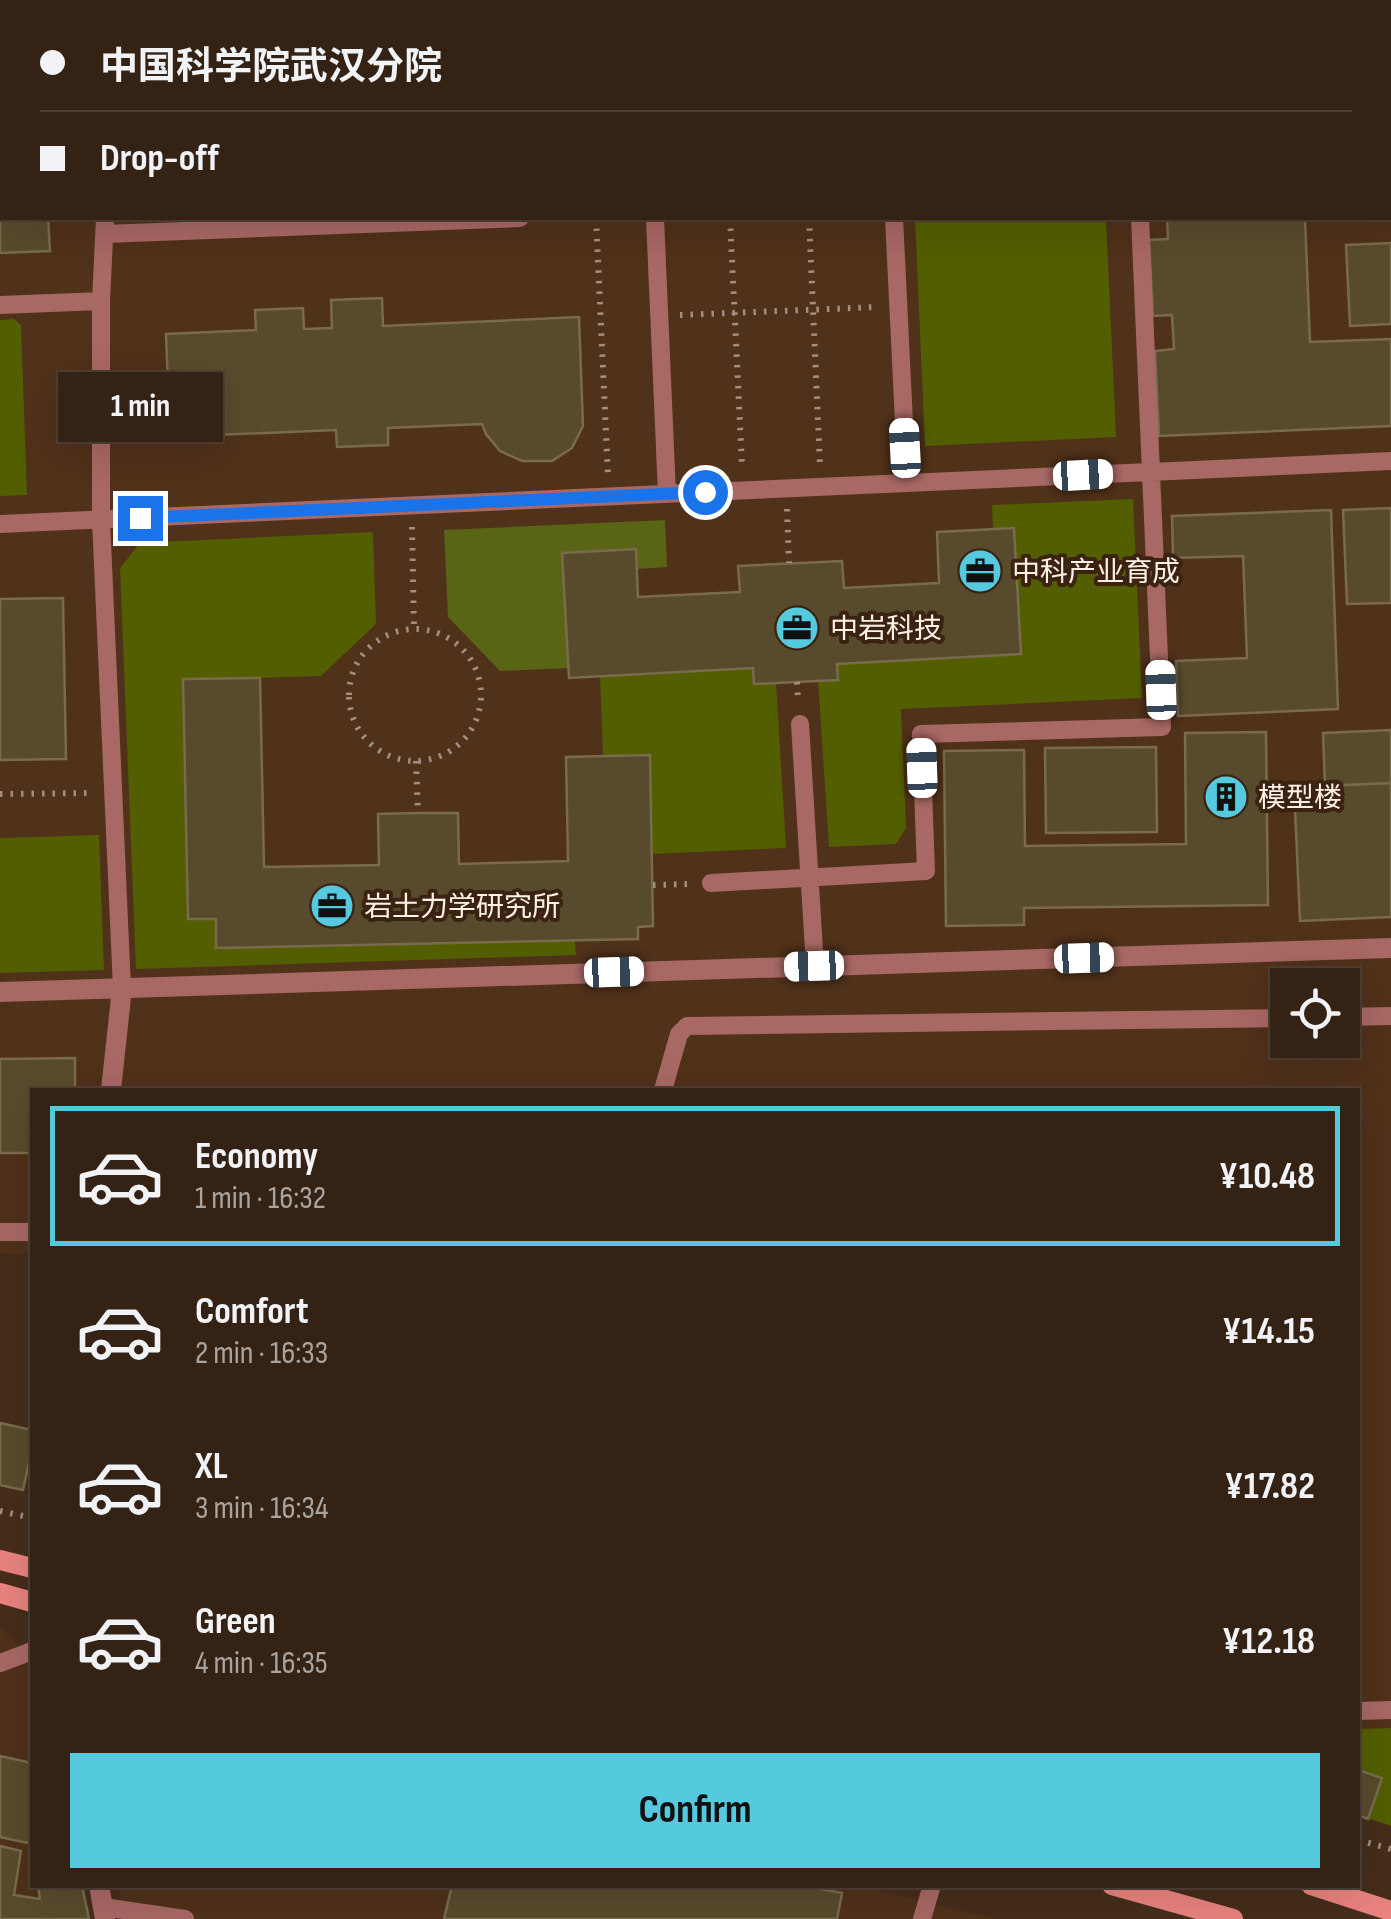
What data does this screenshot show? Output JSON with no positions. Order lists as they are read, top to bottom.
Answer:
{
  "places": {
    "office": ["中科产业育成", "中岩科技", "岩土力学研究所"],
    "building": ["模型楼"]
  },
  "page": {
    "banner": ["中国科学院武汉分院", "Drop-off"],
    "bubble": "1 min",
    "list": [
      {
        "name": "Economy",
        "note": "1 min · 16:32",
        "value": "¥10.48"
      },
      {
        "name": "Comfort",
        "note": "2 min · 16:33",
        "value": "¥14.15"
      },
      {
        "name": "XL",
        "note": "3 min · 16:34",
        "value": "¥17.82"
      },
      {
        "name": "Green",
        "note": "4 min · 16:35",
        "value": "¥12.18"
      }
    ],
    "buttons": "Confirm"
  }
}
